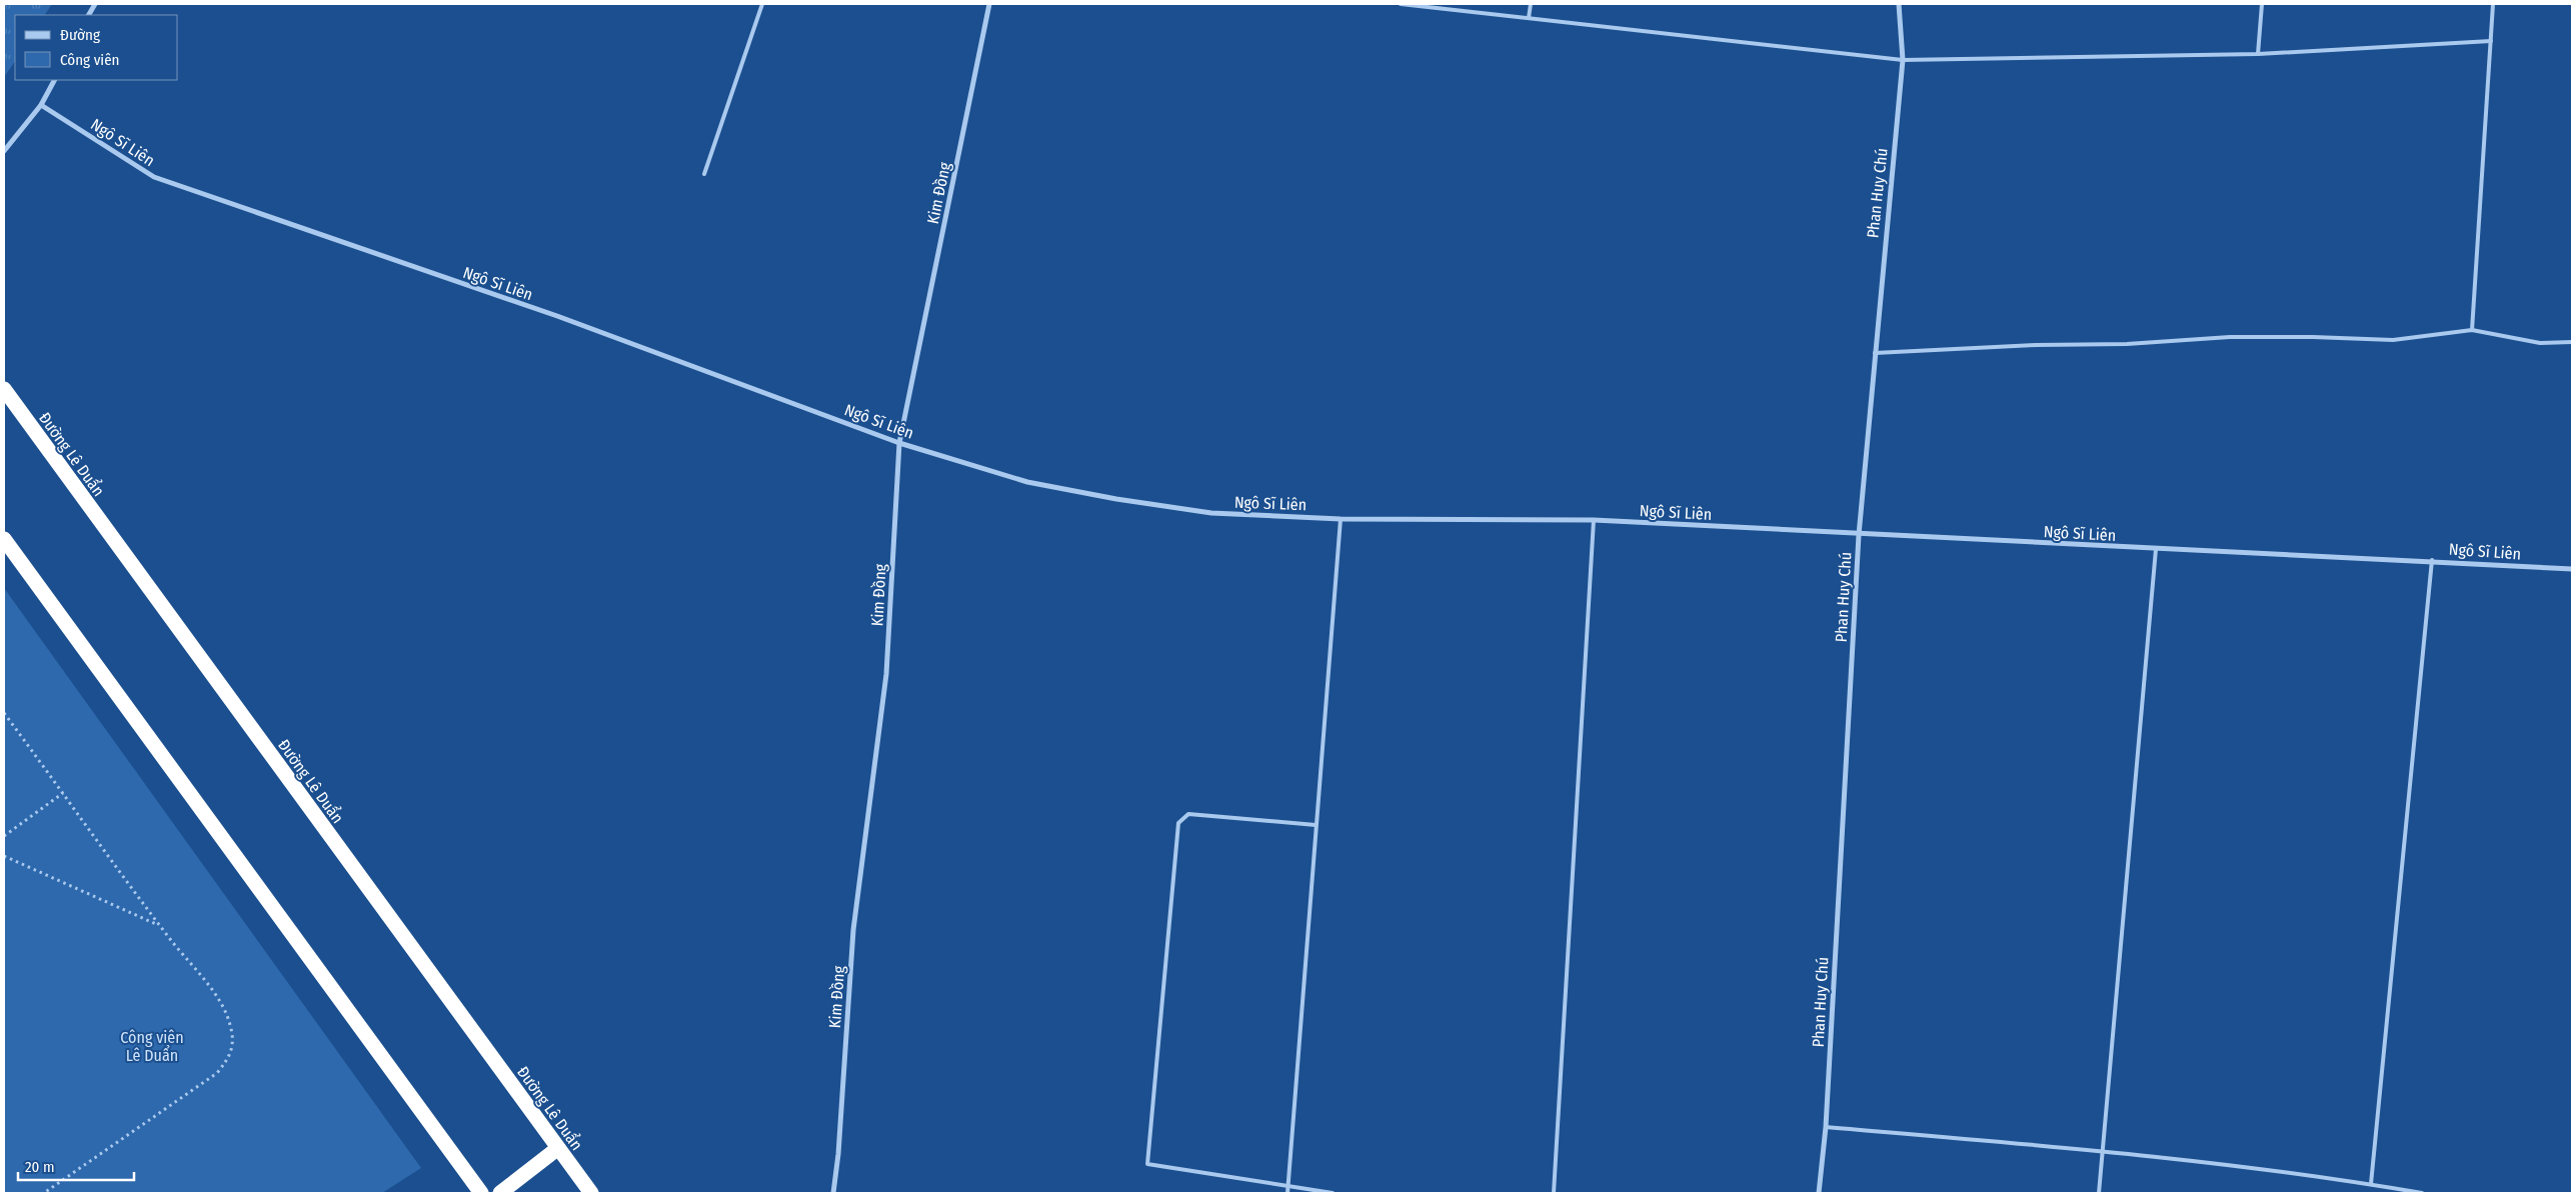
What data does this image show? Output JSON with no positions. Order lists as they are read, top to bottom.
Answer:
{
  "streets": {
    "highway": ["Đường Lê Duẩn"],
    "street": ["Ngô Sĩ Liên", "Kim Đồng", "Phan Huy Chú"]
  },
  "crossings": [
    ["Ngô Sĩ Liên", "Kim Đồng"],
    ["Ngô Sĩ Liên", "Phan Huy Chú"]
  ],
  "parks": ["Công viên Lê Duẩn"],
  "legend": ["Đường", "Công viên"],
  "scale_bar": "20 m"
}
